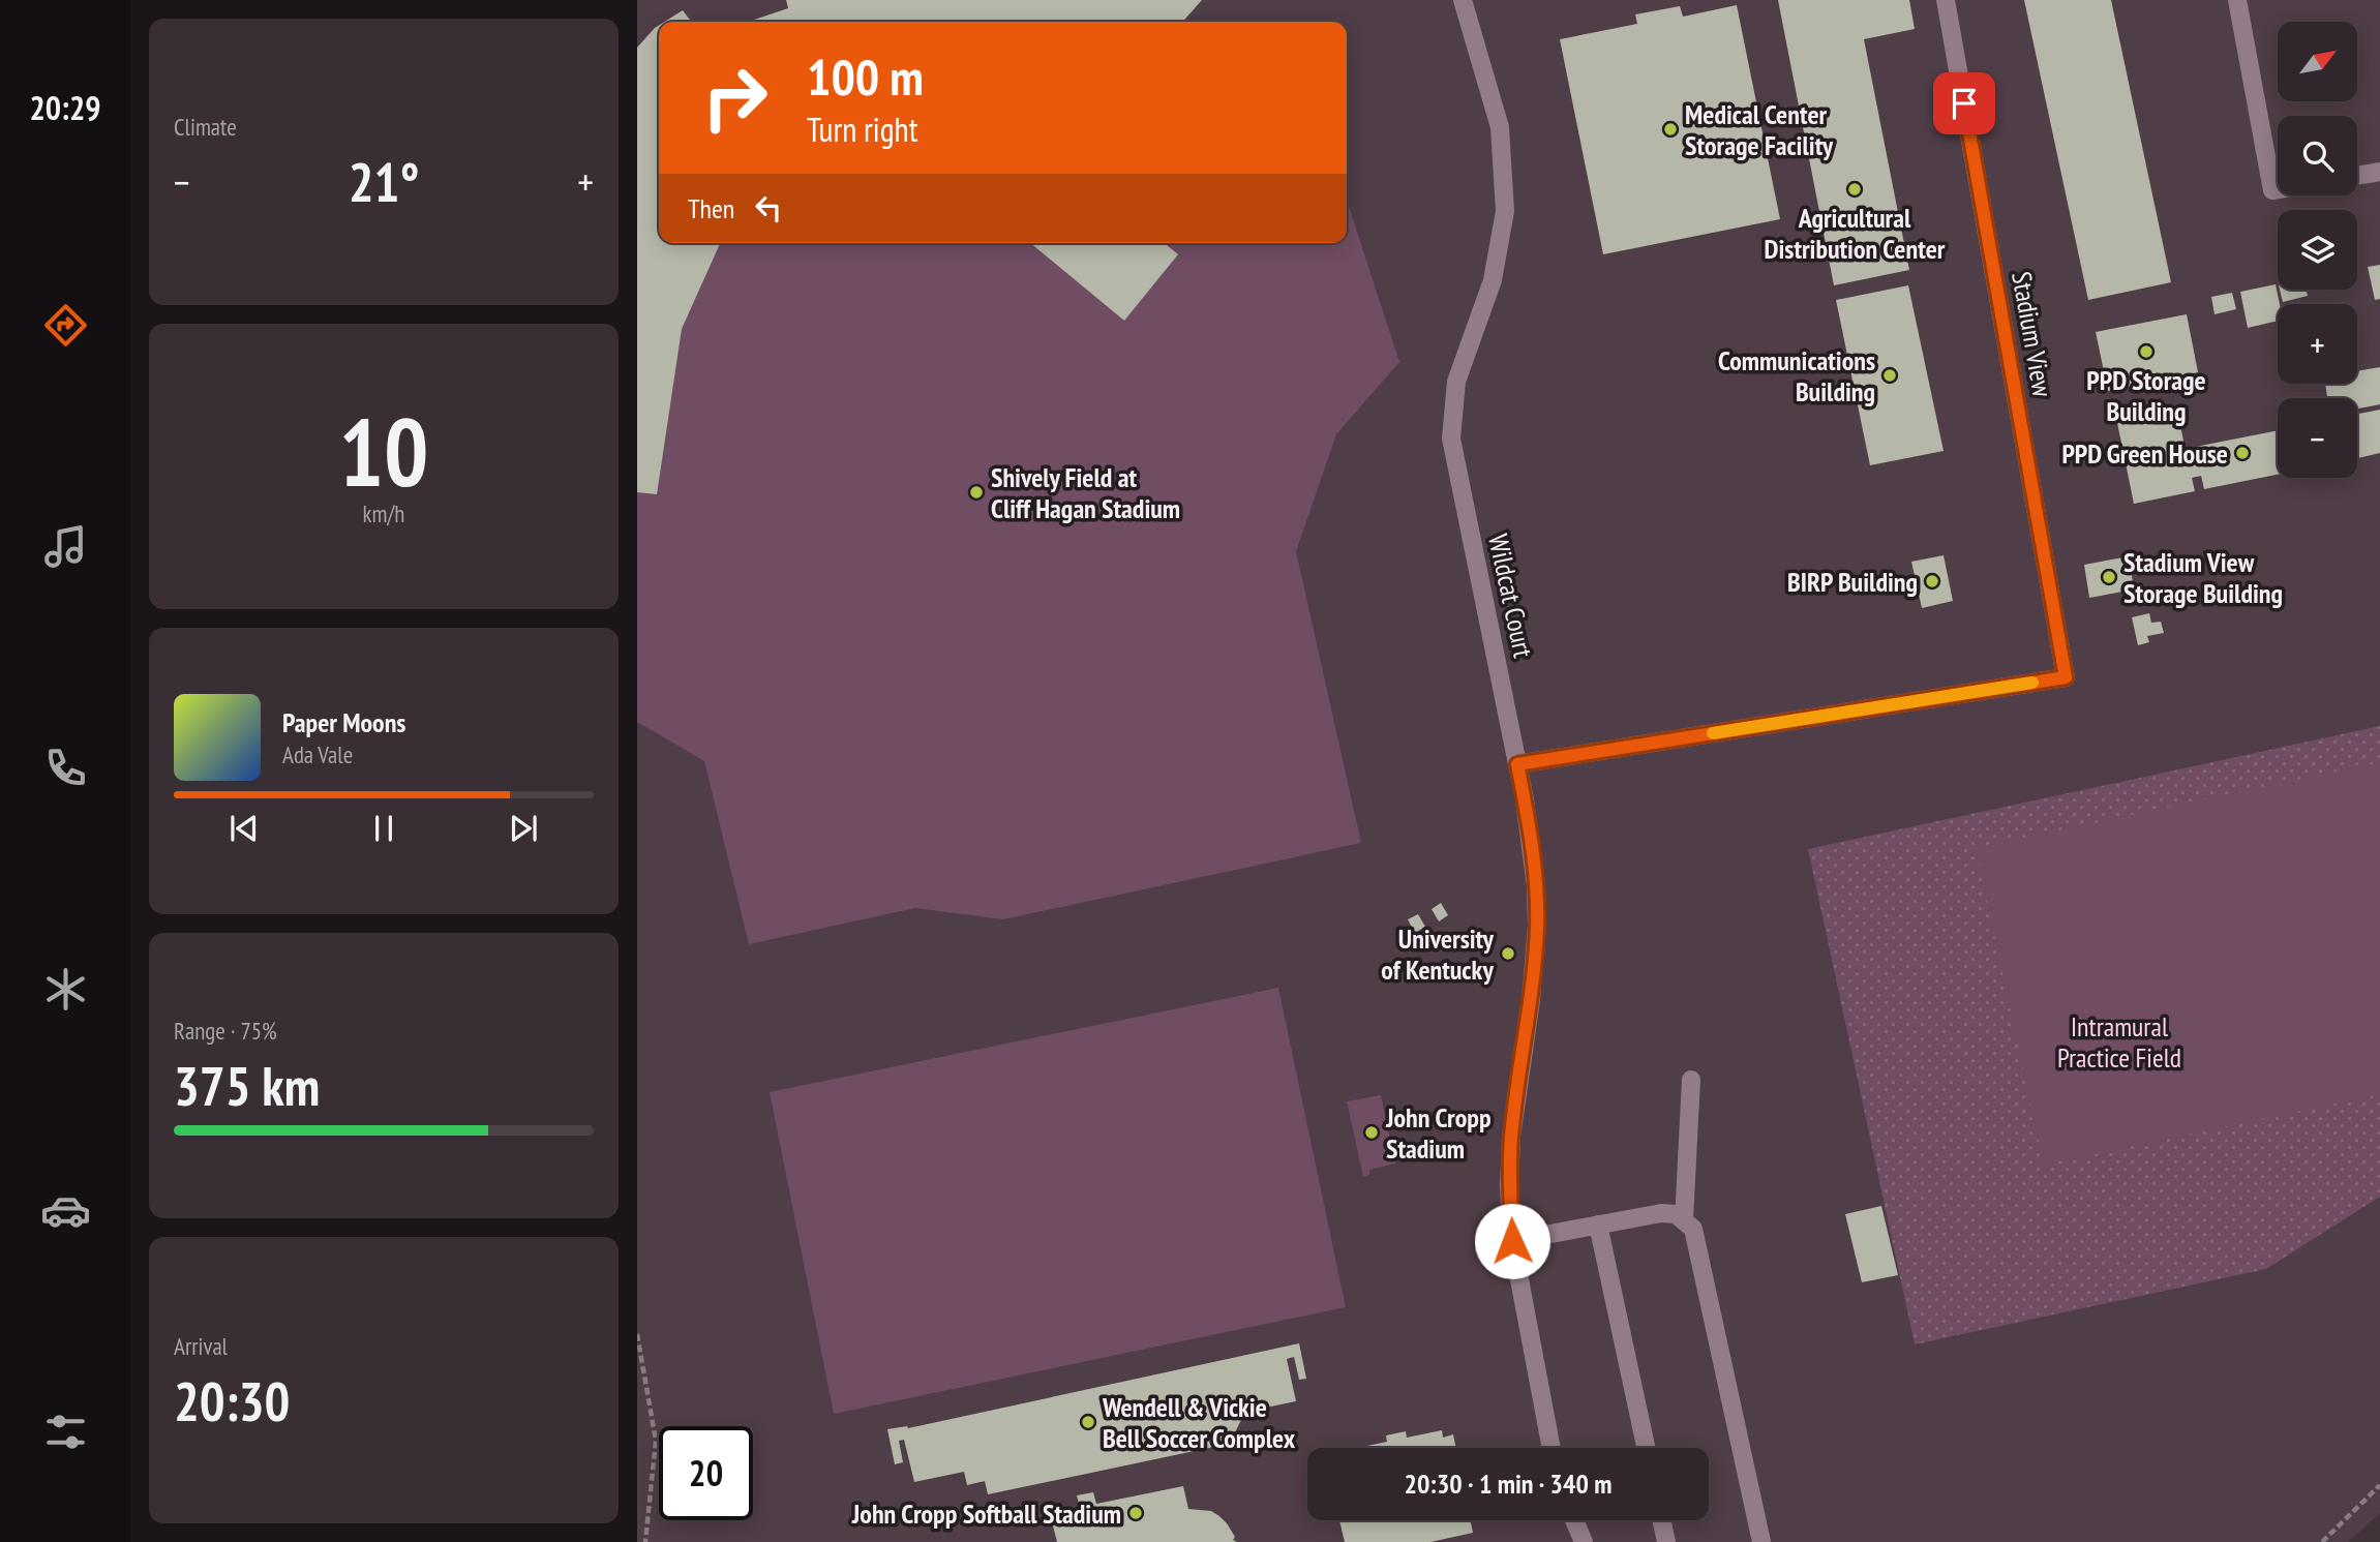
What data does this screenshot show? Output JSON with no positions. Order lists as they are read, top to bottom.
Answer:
{
  "streets": {
    "street": ["Stadium View", "Wildcat Court"]
  },
  "crossings": [
    ["Stadium View", "Wildcat Court"]
  ],
  "parks": ["Intramural Practice Field"],
  "places": [
    "Medical Center Storage Facility",
    "Agricultural Distribution Center",
    "PPD Storage Building",
    "Communications Building",
    "PPD Green House",
    "Shively Field at Cliff Hagan Stadium",
    "Stadium View Storage Building",
    "BIRP Building",
    "University of Kentucky",
    "John Cropp Stadium",
    "Wendell & Vickie Bell Soccer Complex",
    "John Cropp Softball Stadium"
  ],
  "north": "top right",
  "page": {
    "tabs": "20:29",
    "tile": [
      "Climate",
      ["10", "km/h"],
      ["Range · 75%", "375 km"],
      ["Arrival", "20:30"]
    ],
    "map_buttons": ["+", "−"],
    "turn": ["100 m", "Turn right"],
    "heat": ["−", "21°", "+"],
    "then": "Then",
    "song": ["Paper Moons", "Ada Vale"],
    "limit": "20",
    "trip": "20:30 · 1 min · 340 m"
  }
}
